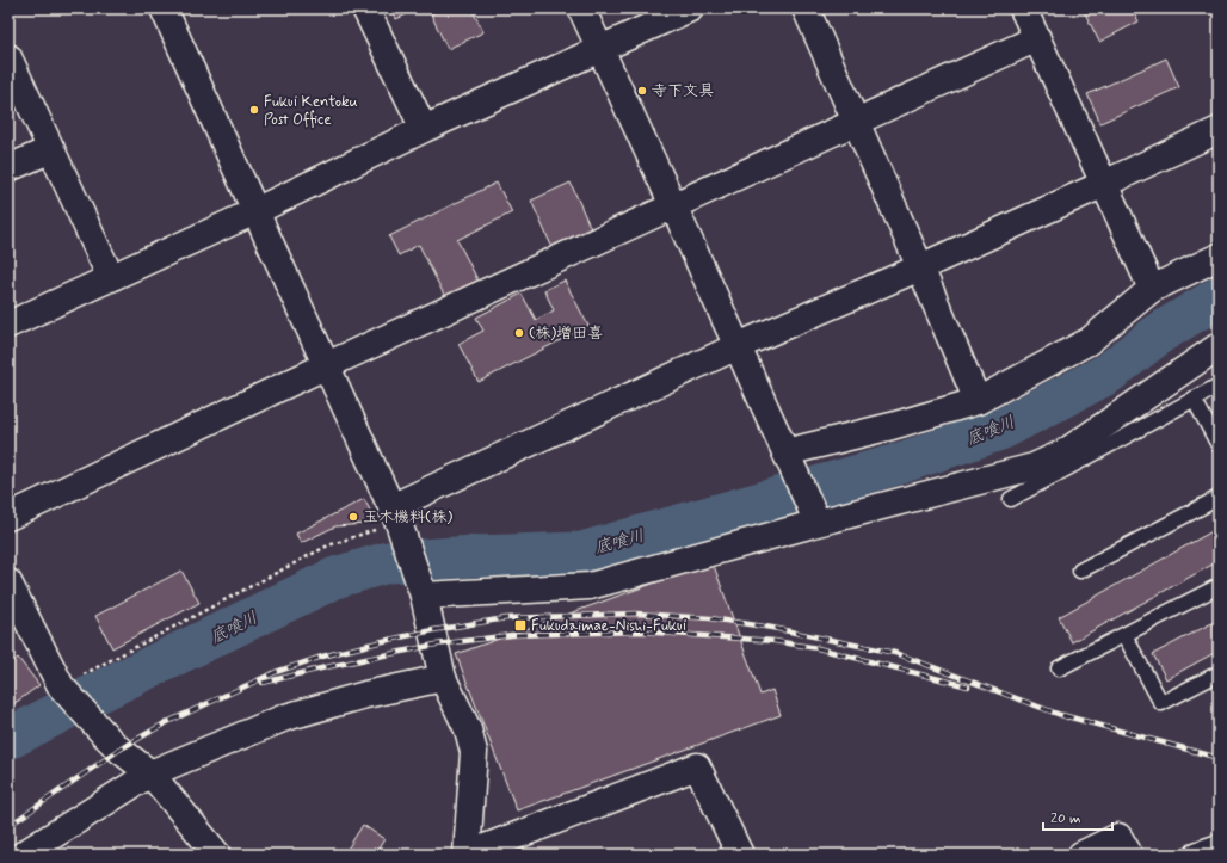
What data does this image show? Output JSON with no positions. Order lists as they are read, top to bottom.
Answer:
{
  "water": ["底喰川"],
  "places": {
    "other": [
      "寺下文具",
      "Fukui Kentoku Post Office",
      "(株)増田喜",
      "玉木機料(株)"
    ],
    "transit": ["Fukudaimae-Nishi-Fukui"]
  },
  "scale_bar": "20 m"
}
